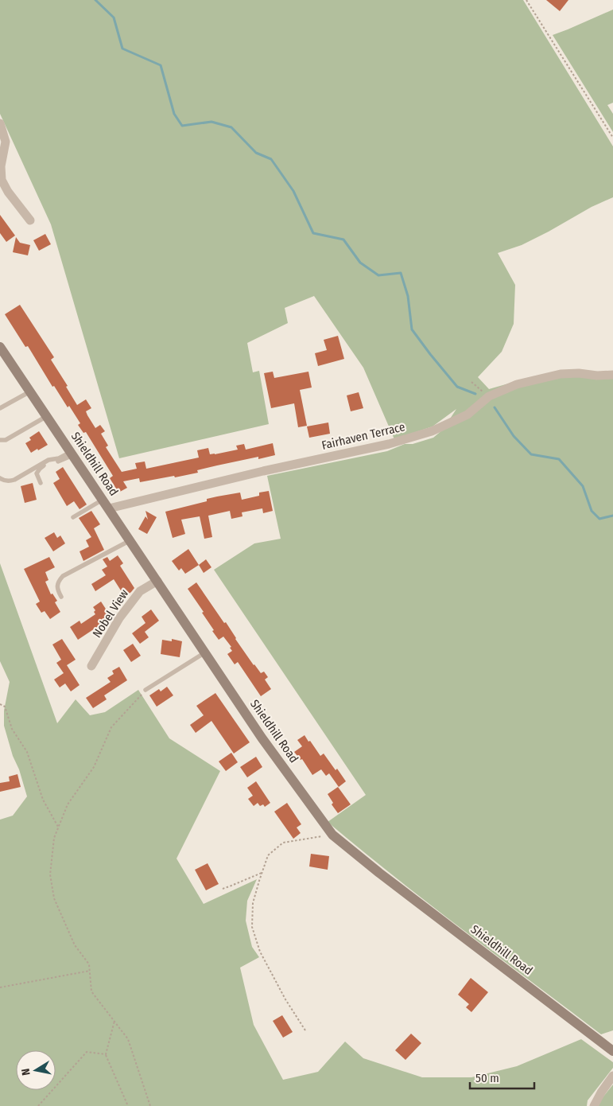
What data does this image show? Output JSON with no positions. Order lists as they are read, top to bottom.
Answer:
{
  "streets": {
    "main road": ["Shieldhill Road"],
    "street": ["Fairhaven Terrace", "Nobel View"]
  },
  "crossings": [
    ["Fairhaven Terrace", "Shieldhill Road"],
    ["Shieldhill Road", "Nobel View"]
  ],
  "scale_bar": "50 m",
  "north": "left"
}
